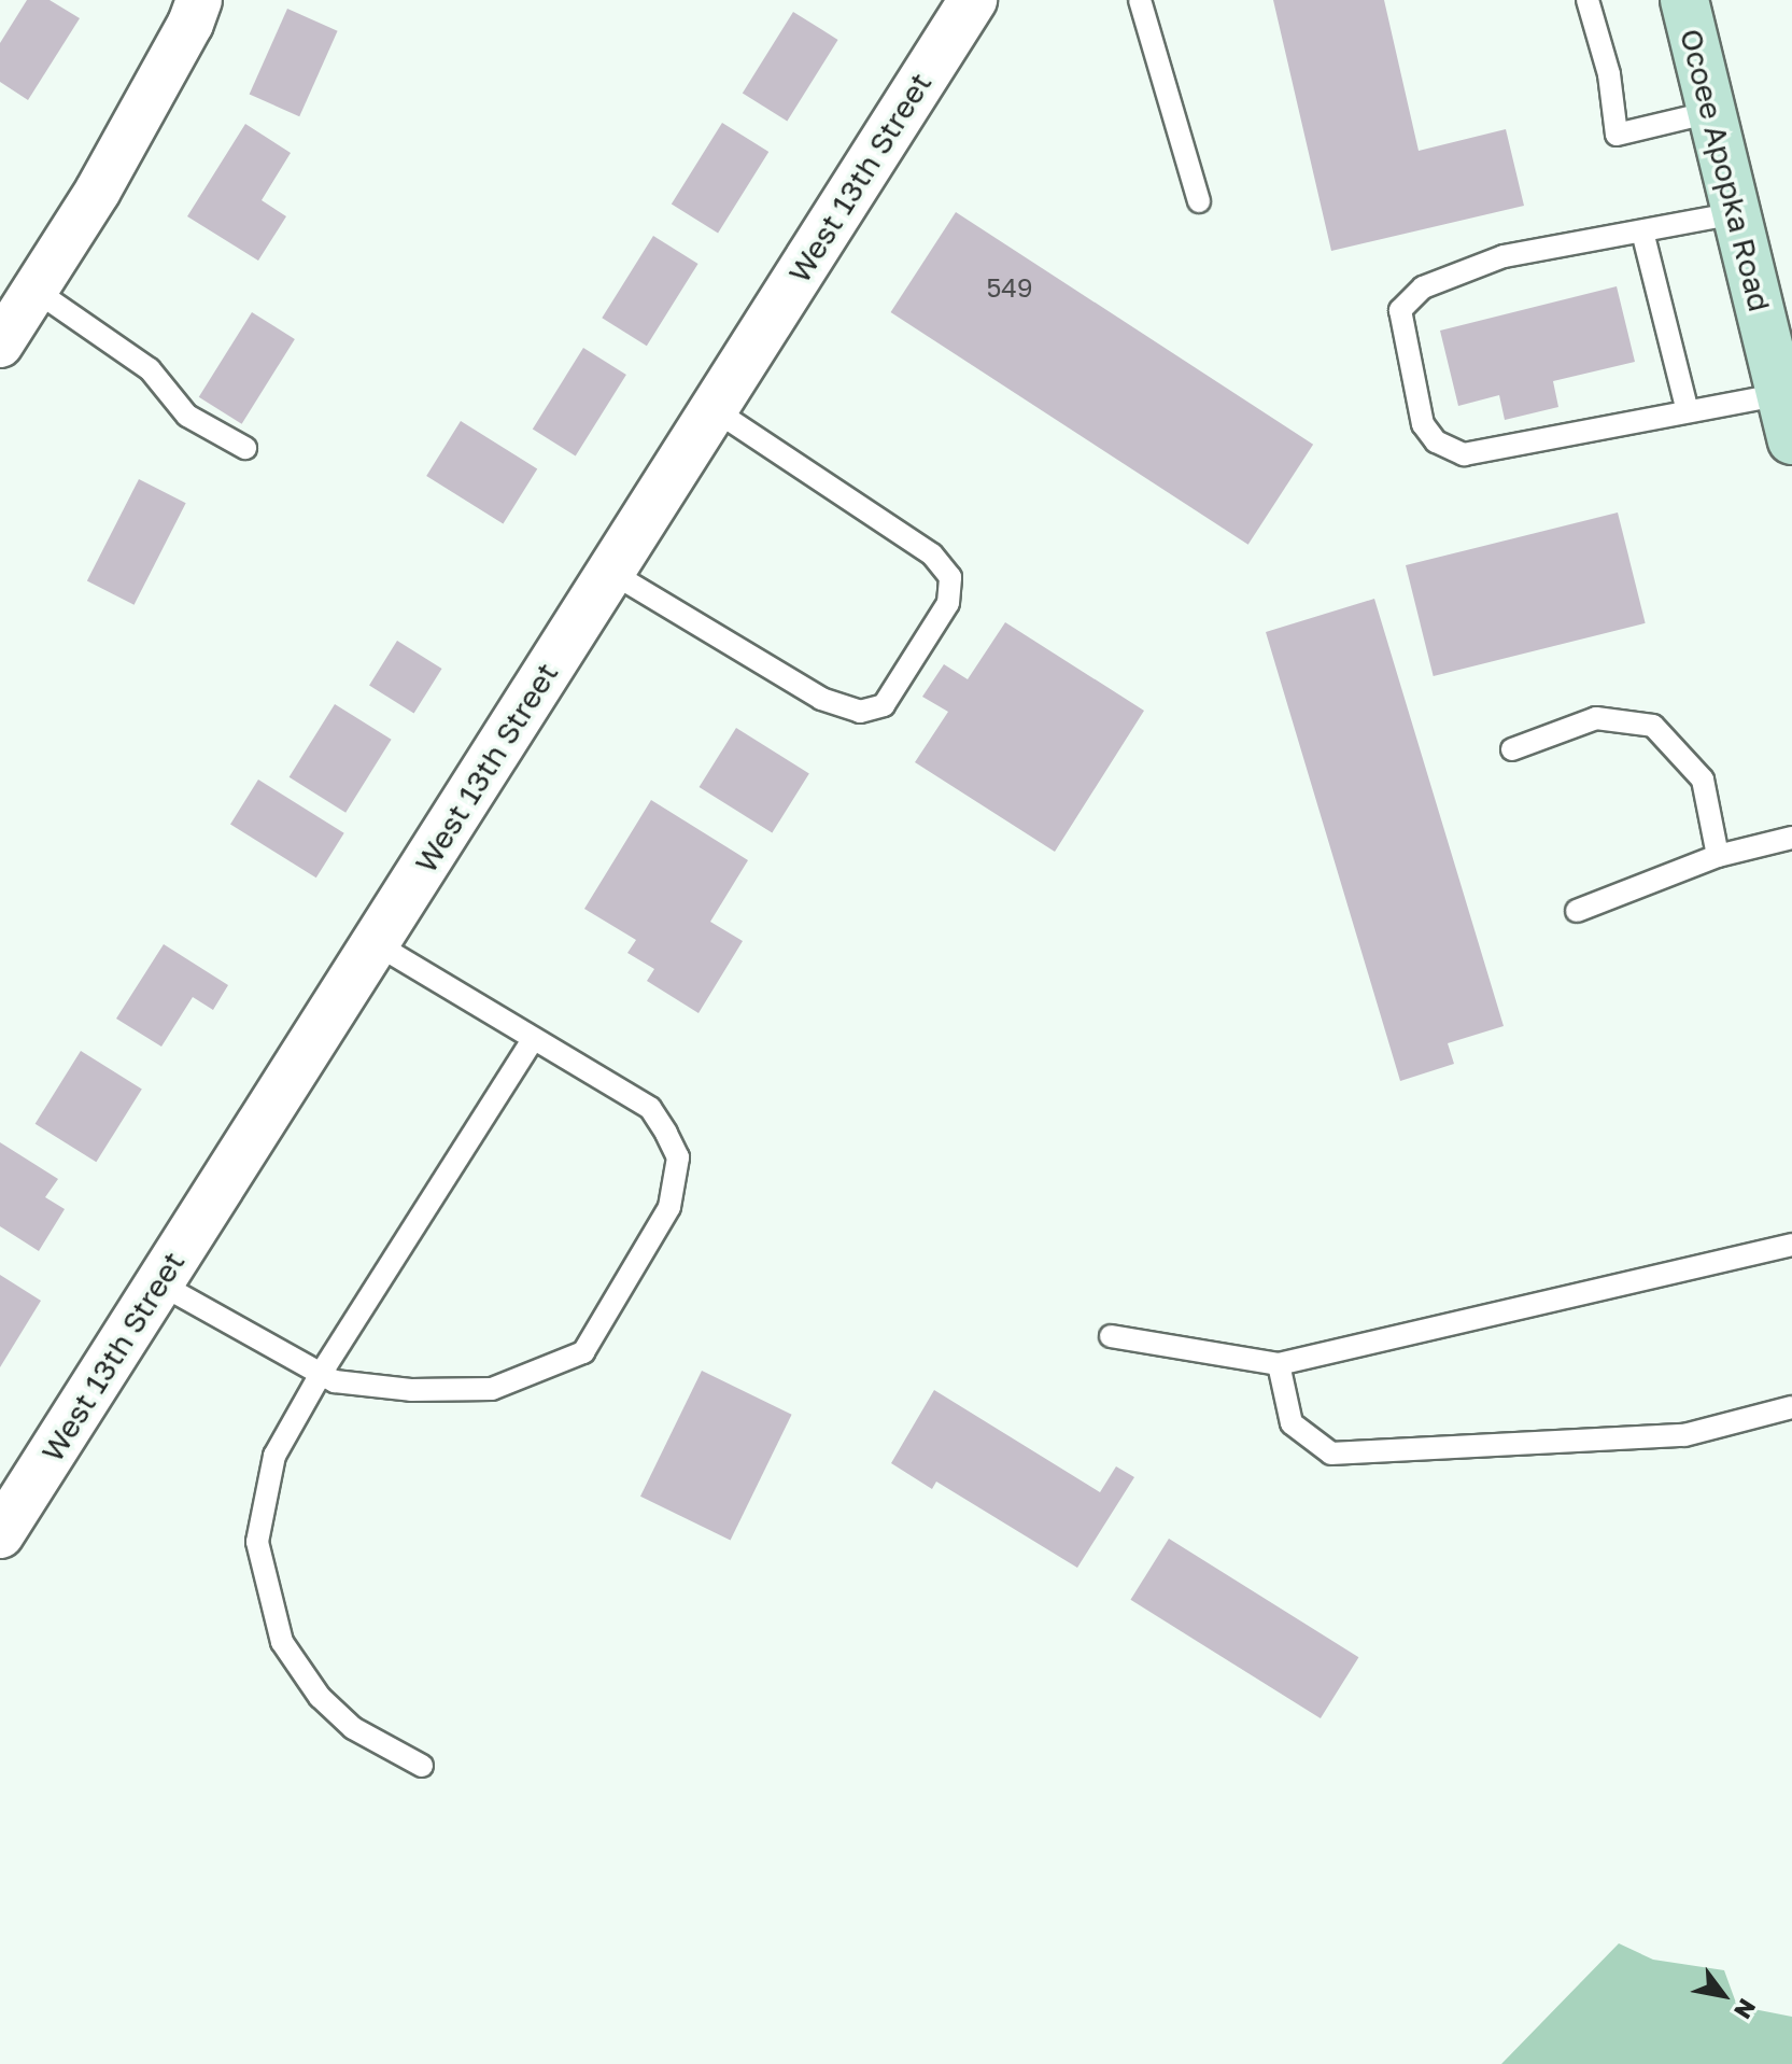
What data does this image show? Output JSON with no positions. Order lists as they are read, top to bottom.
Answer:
{
  "streets": {
    "main road": ["Ocoee Apopka Road"],
    "street": ["West 13th Street"]
  },
  "house_numbers": ["549"],
  "north": "bottom right"
}
